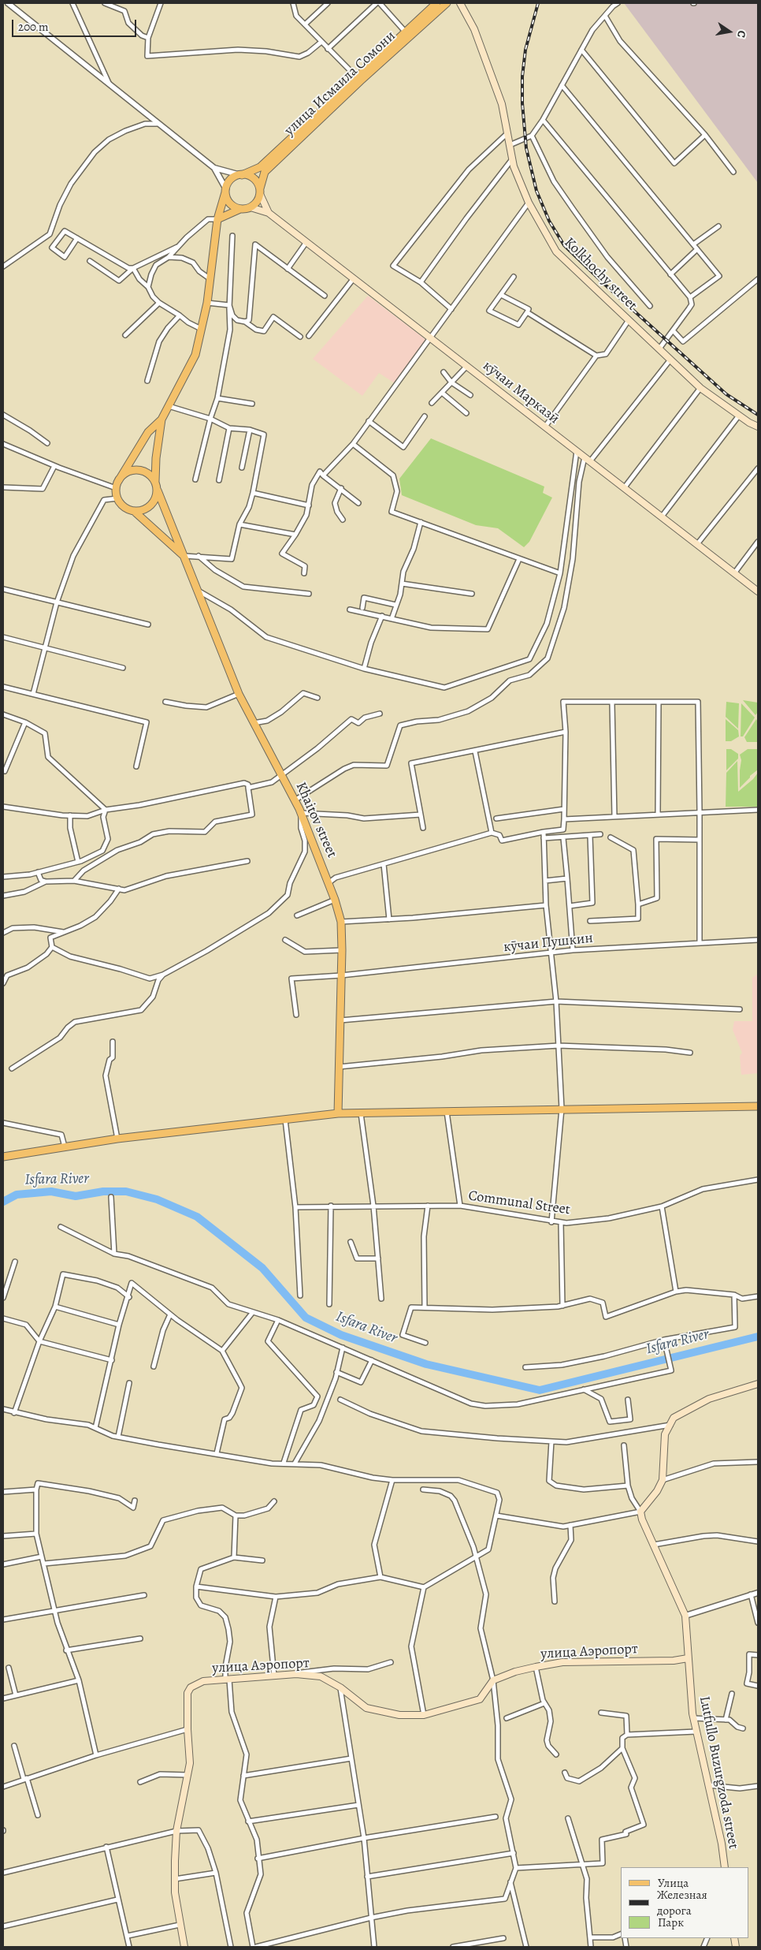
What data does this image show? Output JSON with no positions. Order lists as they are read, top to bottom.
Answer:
{
  "streets": {
    "main road": [
      "улица Исмаила Сомони",
      "Kolkhochy street",
      "кӯчаи Марказӣ",
      "Khaitov street",
      "улица Аэропорт",
      "Lutfullo Buzurgzoda street"
    ],
    "street": ["кӯчаи Пушкин", "Communal Street"]
  },
  "crossings": [
    ["Khaitov street", "кӯчаи Пушкин"],
    ["улица Аэропорт", "Lutfullo Buzurgzoda street"]
  ],
  "water": ["Isfara River"],
  "legend": ["Улица", "Железная дорога", "Парк"],
  "scale_bar": "200 m",
  "north": "right"
}
